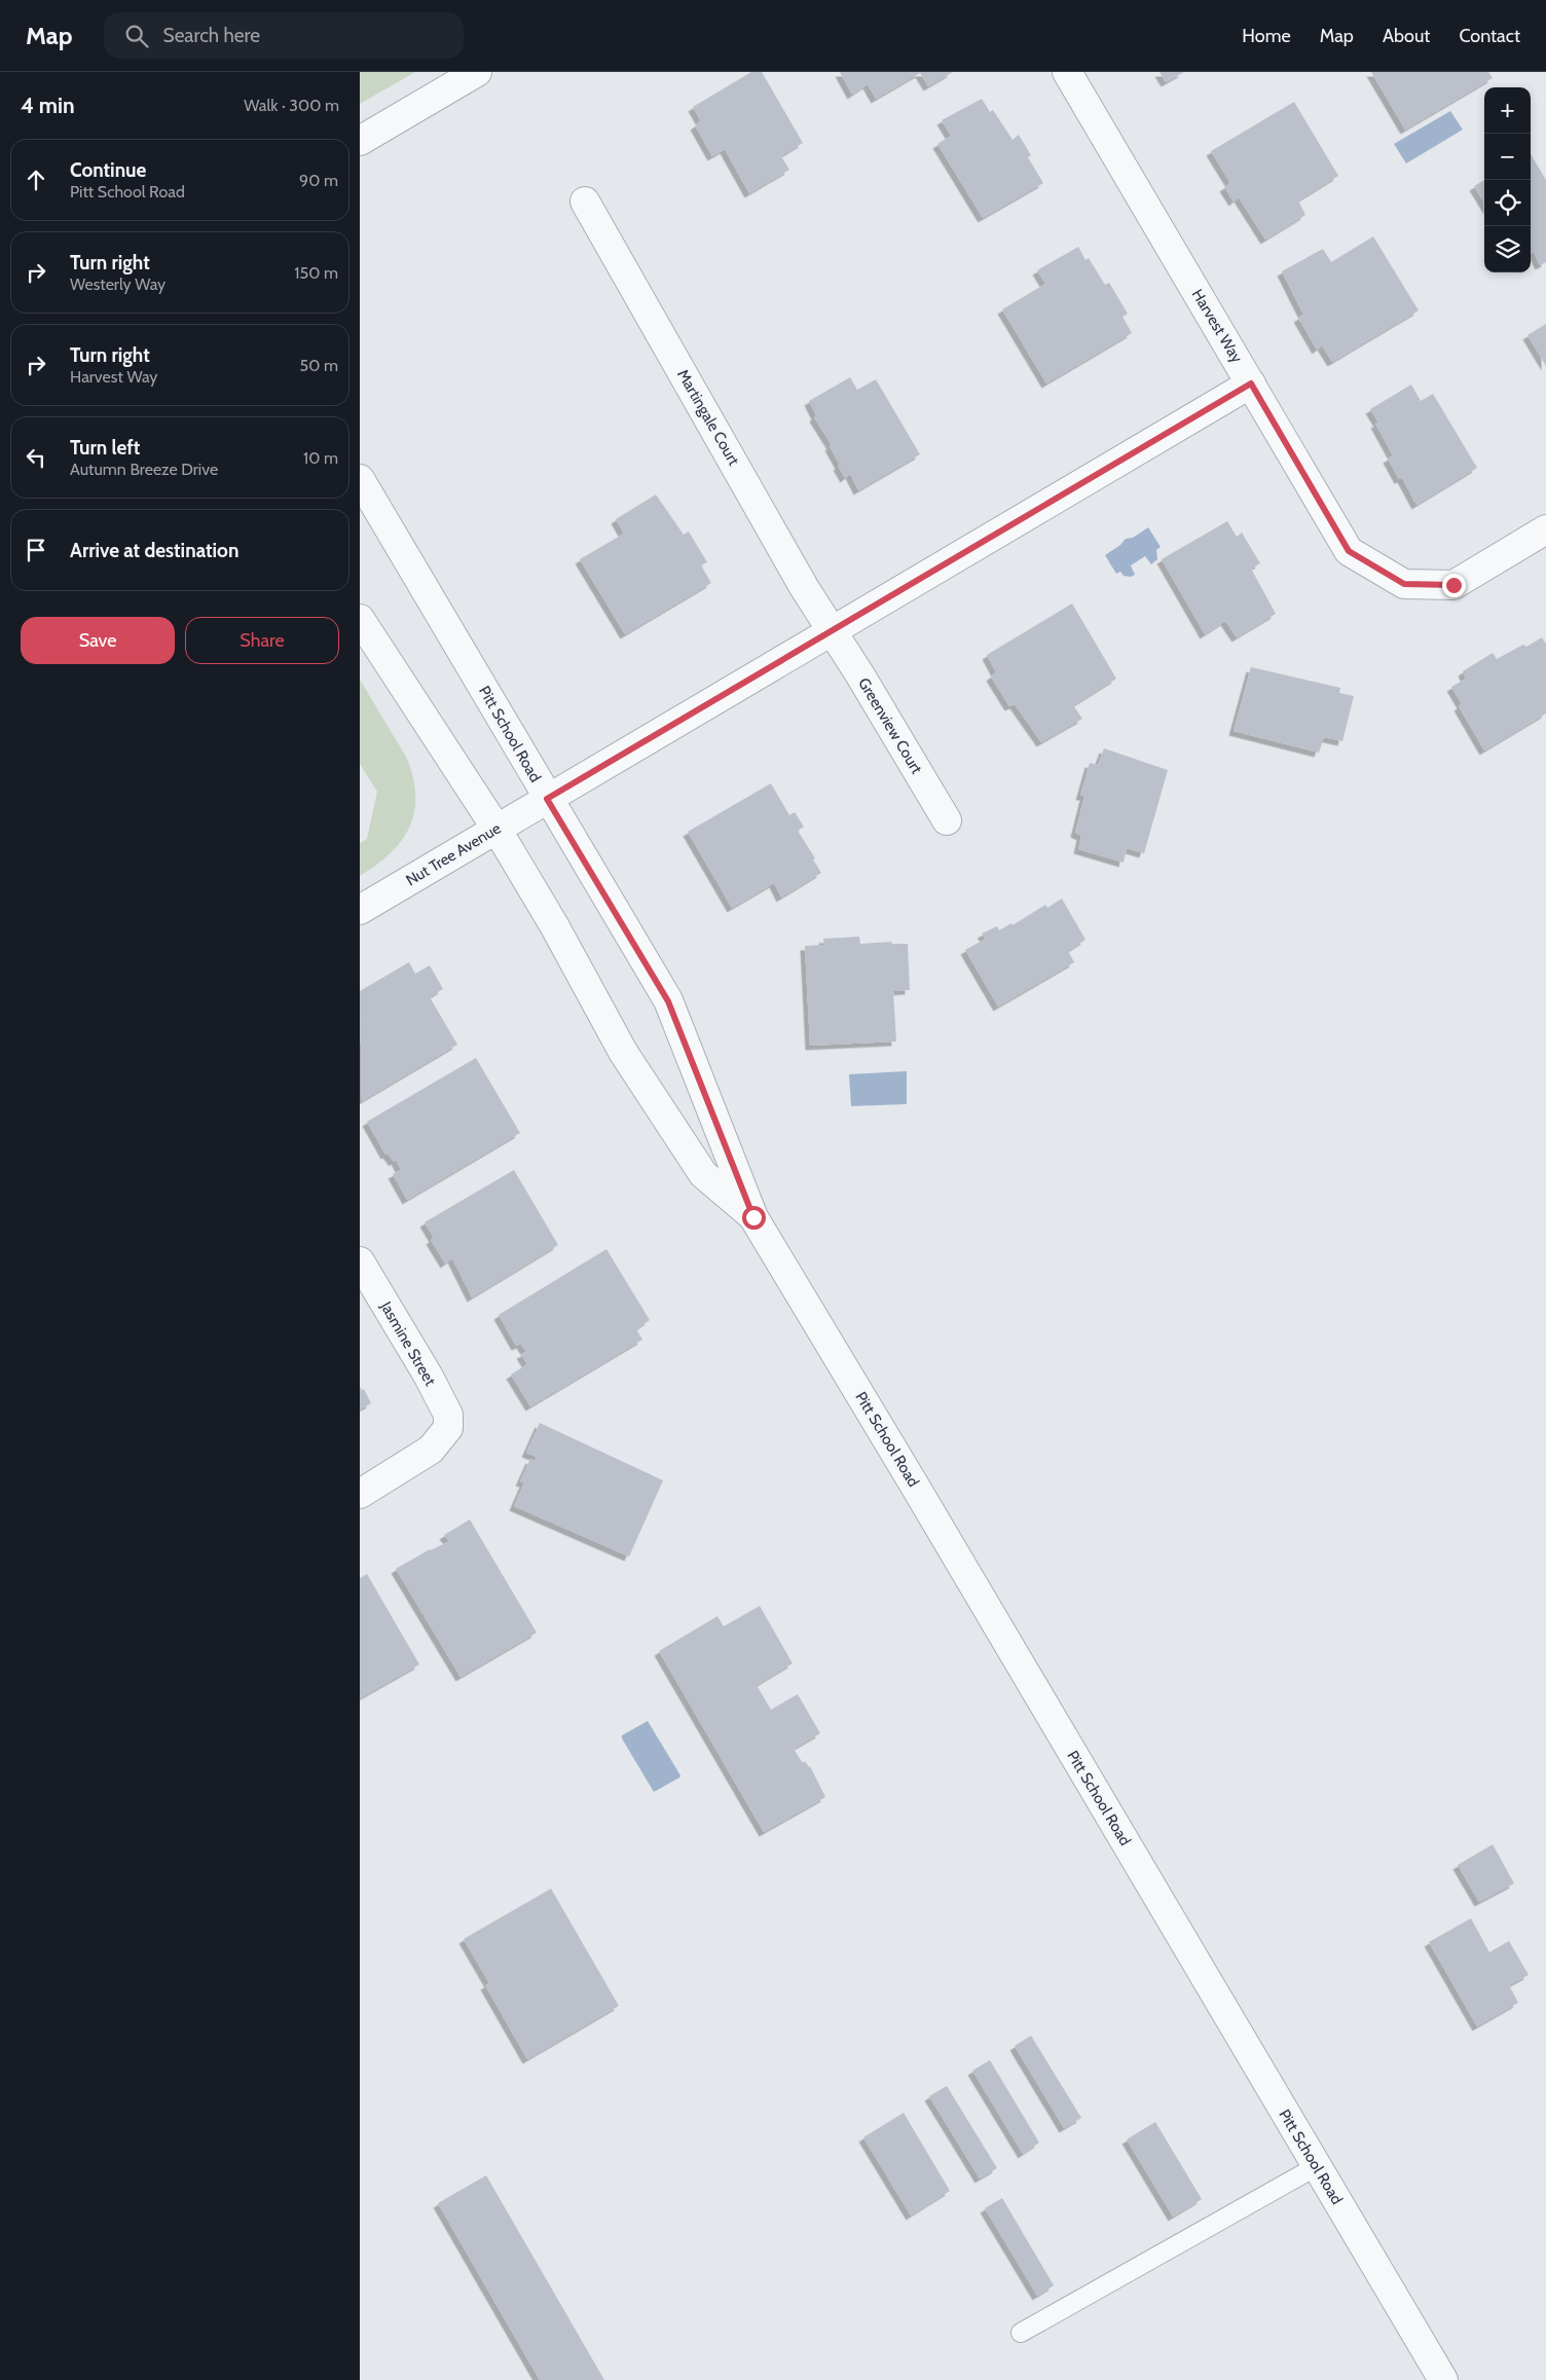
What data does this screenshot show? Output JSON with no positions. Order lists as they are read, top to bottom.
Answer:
{
  "streets": {
    "street": [
      "Harvest Way",
      "Martingale Court",
      "Greenview Court",
      "Pitt School Road",
      "Nut Tree Avenue",
      "Jasmine Street"
    ]
  },
  "crossings": [
    ["Harvest Way", "Nut Tree Avenue"],
    ["Martingale Court", "Greenview Court"],
    ["Martingale Court", "Nut Tree Avenue"],
    ["Greenview Court", "Nut Tree Avenue"],
    ["Pitt School Road", "Nut Tree Avenue"]
  ],
  "page": {
    "header": "Map",
    "search": "Search here",
    "nav": [
      "Home",
      "Map",
      "About",
      "Contact"
    ],
    "heading": ["4 min", "Walk · 300 m"],
    "map_buttons": ["+", "−"],
    "list": [
      ["Continue", "Pitt School Road", "90 m"],
      ["Turn right", "Westerly Way", "150 m"],
      ["Turn right", "Harvest Way", "50 m"],
      ["Turn left", "Autumn Breeze Drive", "10 m"],
      "Arrive at destination"
    ],
    "buttons": ["Save", "Share"]
  }
}
